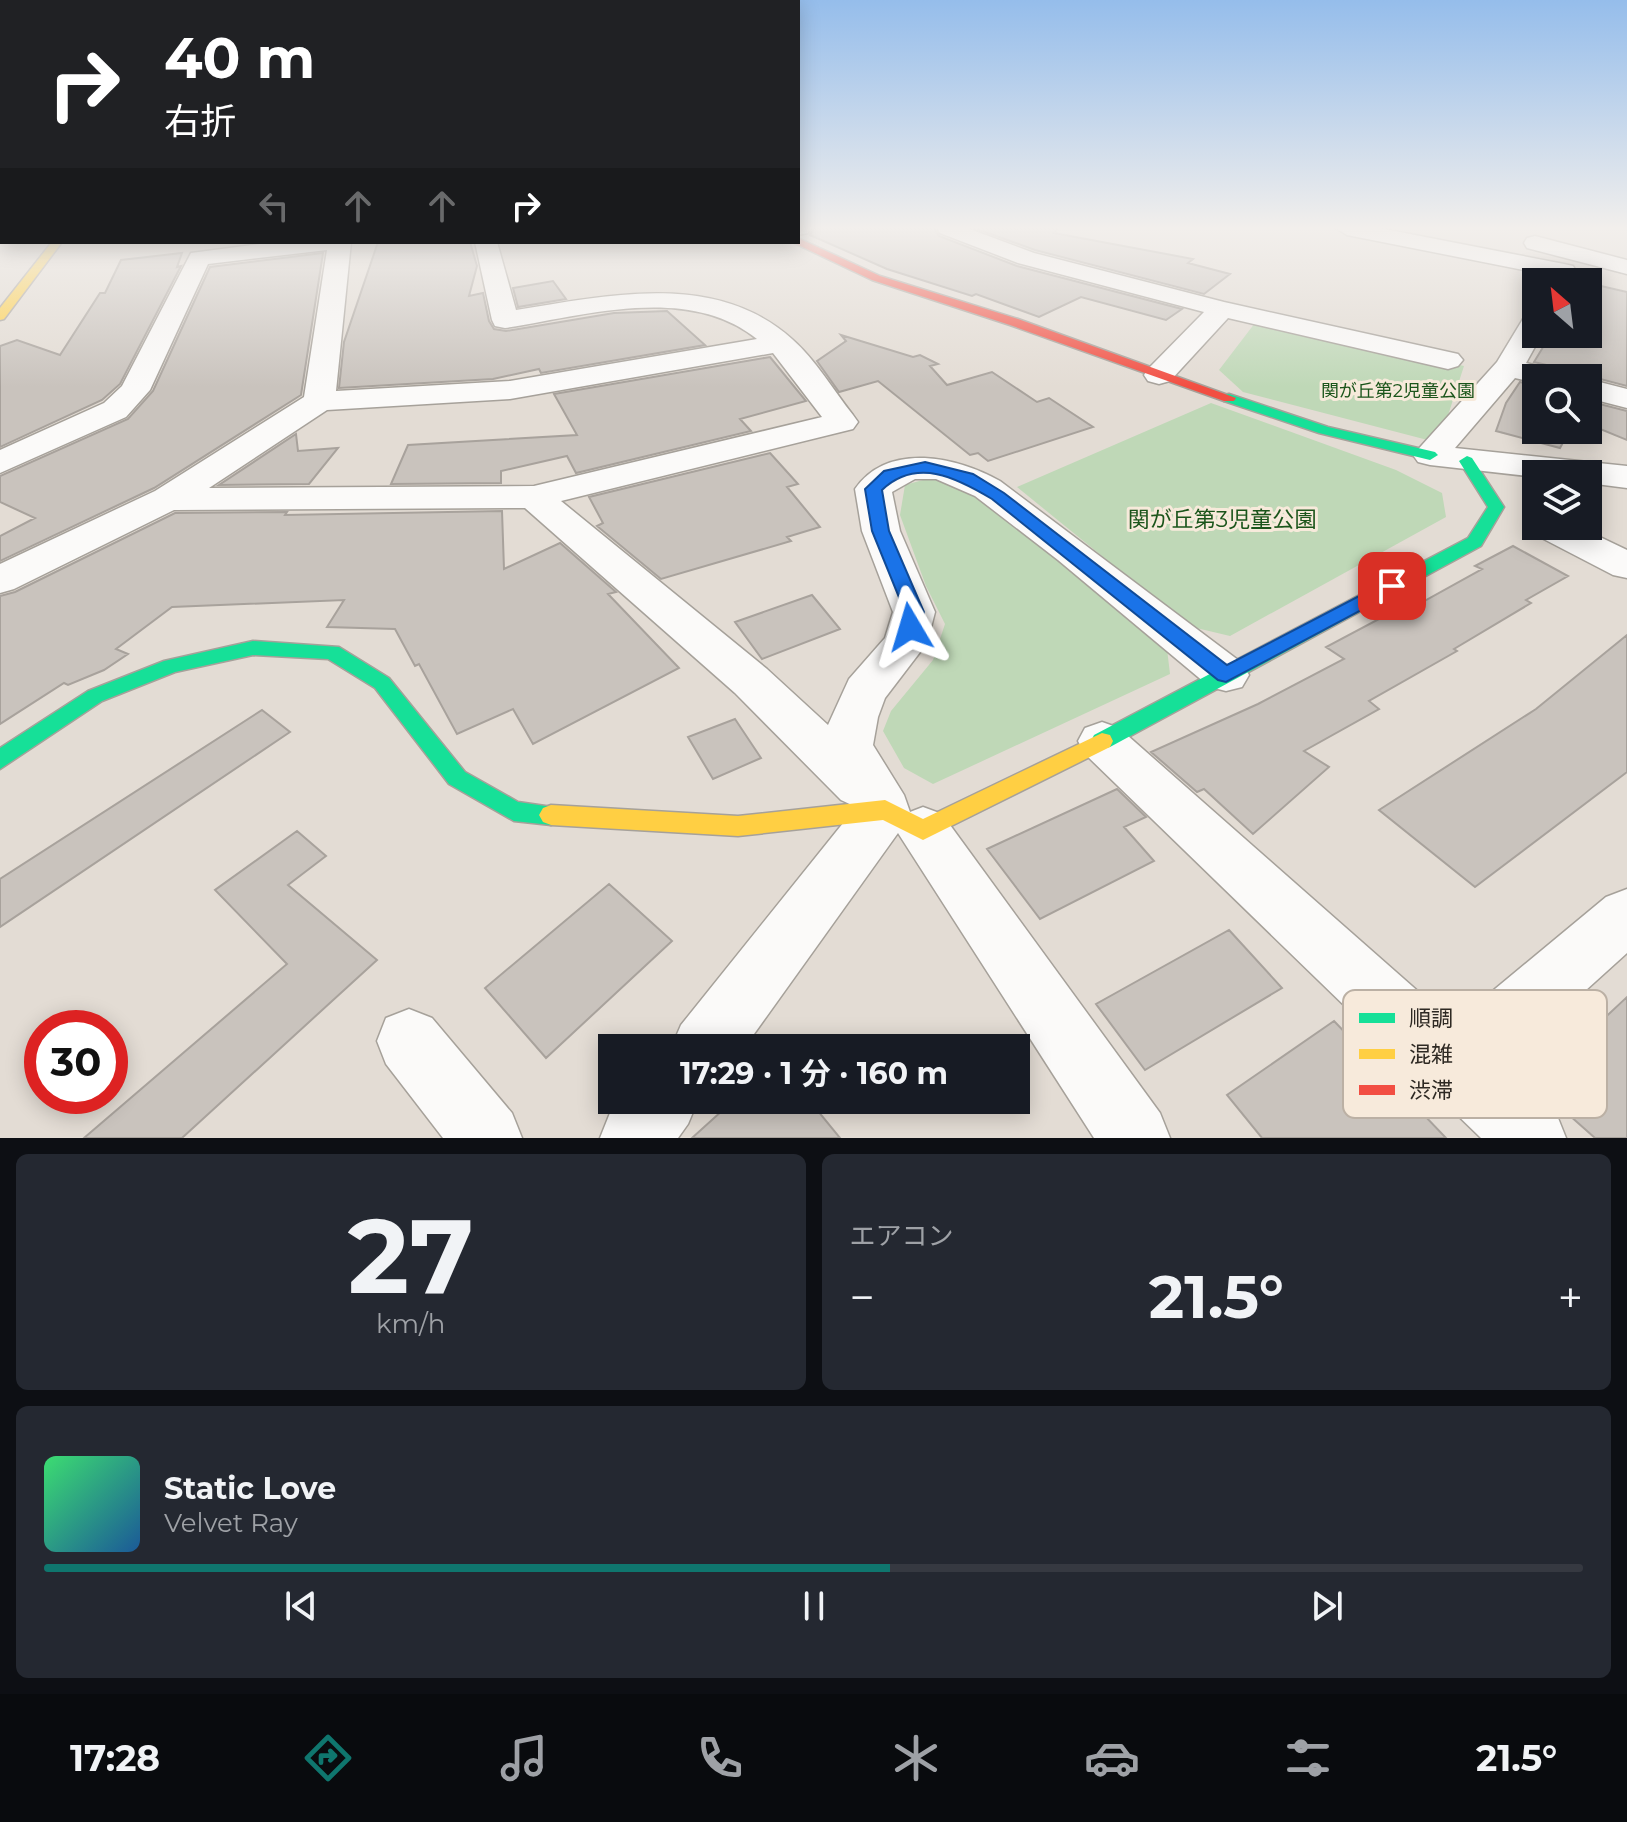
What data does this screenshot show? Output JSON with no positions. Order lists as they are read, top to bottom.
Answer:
{
  "parks": ["関が丘第2児童公園", "関が丘第3児童公園"],
  "legend": ["順調", "混雑", "渋滞"],
  "north": "top left",
  "page": {
    "turn": ["40 m", "右折"],
    "limit": "30",
    "trip": "17:29 · 1 分 · 160 m",
    "tile": [
      ["27", "km/h"],
      "エアコン"
    ],
    "heat": ["−", "21.5°", "+"],
    "song": ["Static Love", "Velvet Ray"],
    "tabs": ["17:28", "21.5°"]
  }
}
